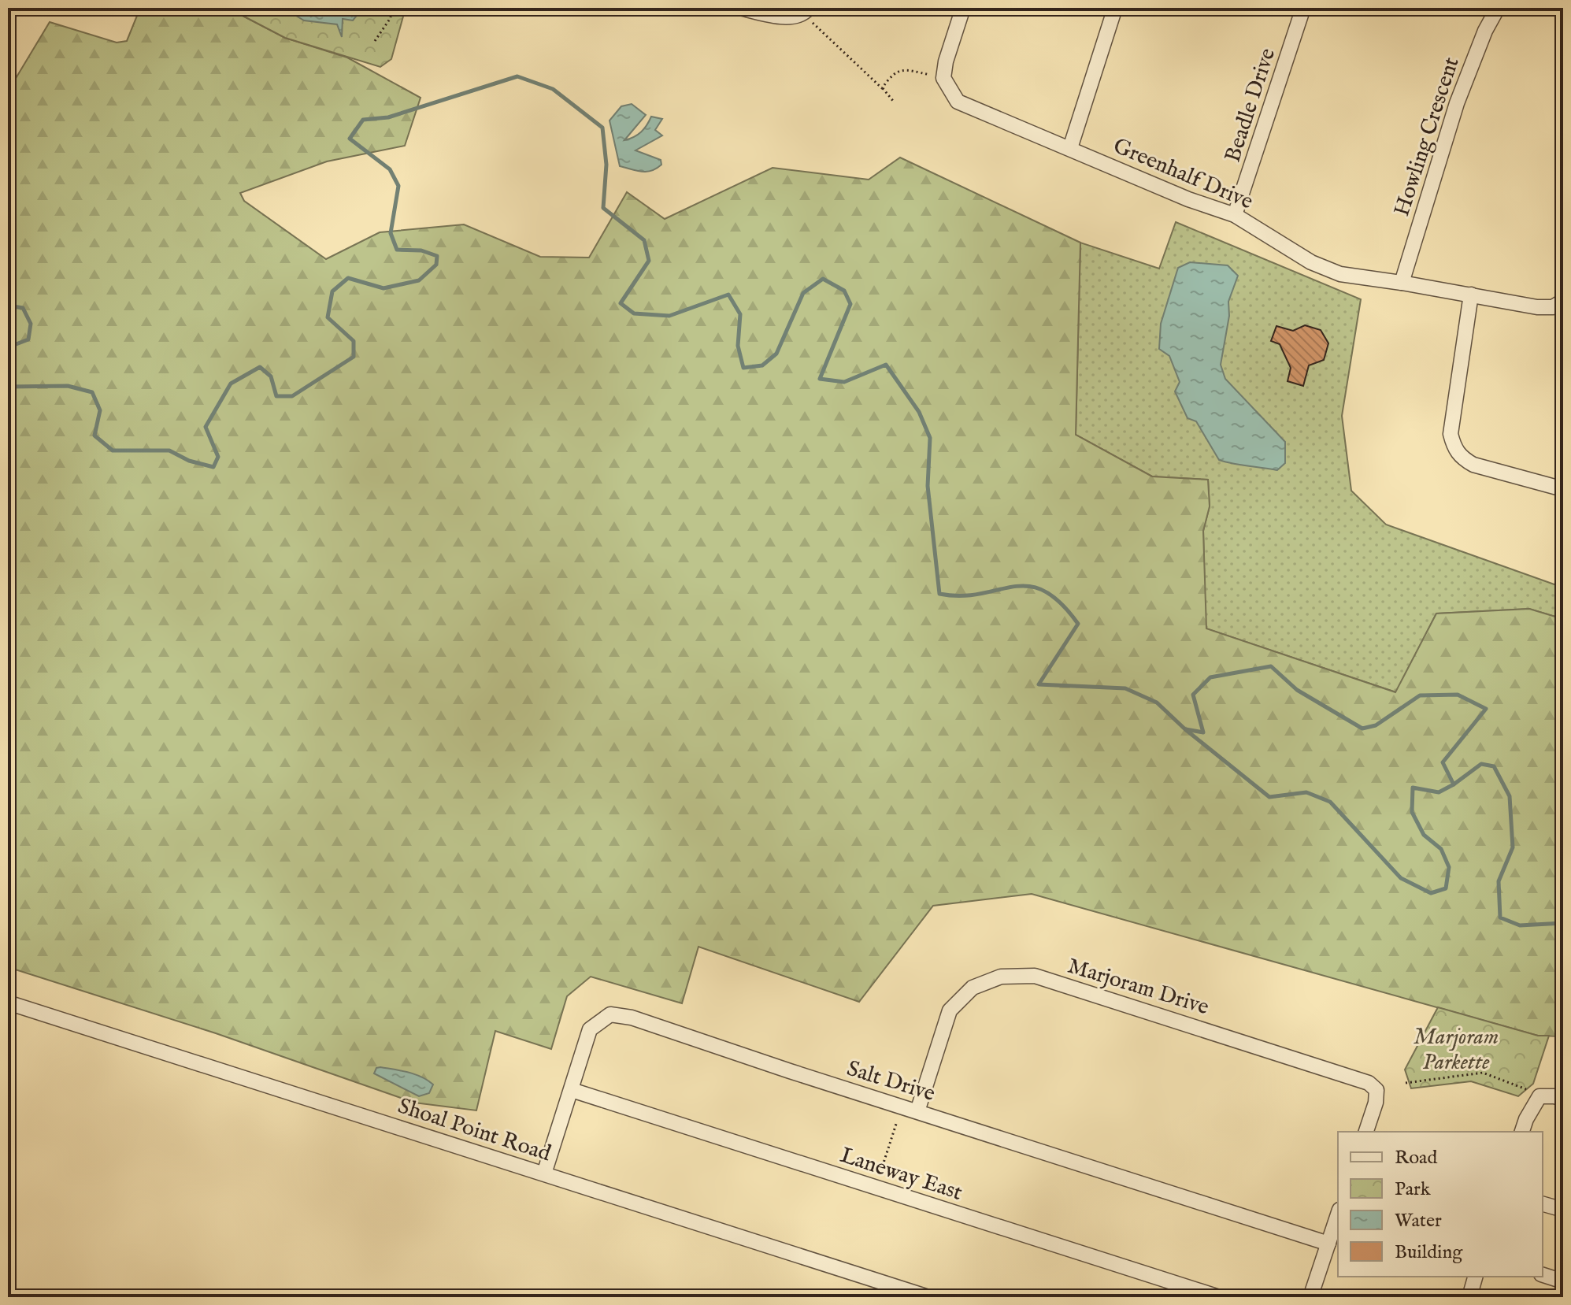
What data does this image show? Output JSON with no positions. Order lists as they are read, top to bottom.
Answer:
{
  "streets": {
    "street": [
      "Beadle Drive",
      "Howling Crescent",
      "Greenhalf Drive",
      "Marjoram Drive",
      "Salt Drive",
      "Shoal Point Road",
      "Laneway East"
    ]
  },
  "crossings": [
    ["Beadle Drive", "Greenhalf Drive"],
    ["Howling Crescent", "Greenhalf Drive"],
    ["Marjoram Drive", "Salt Drive"],
    ["Salt Drive", "Shoal Point Road"],
    ["Salt Drive", "Laneway East"]
  ],
  "parks": ["Marjoram Parkette"],
  "legend": [
    "Road",
    "Park",
    "Water",
    "Building"
  ]
}
